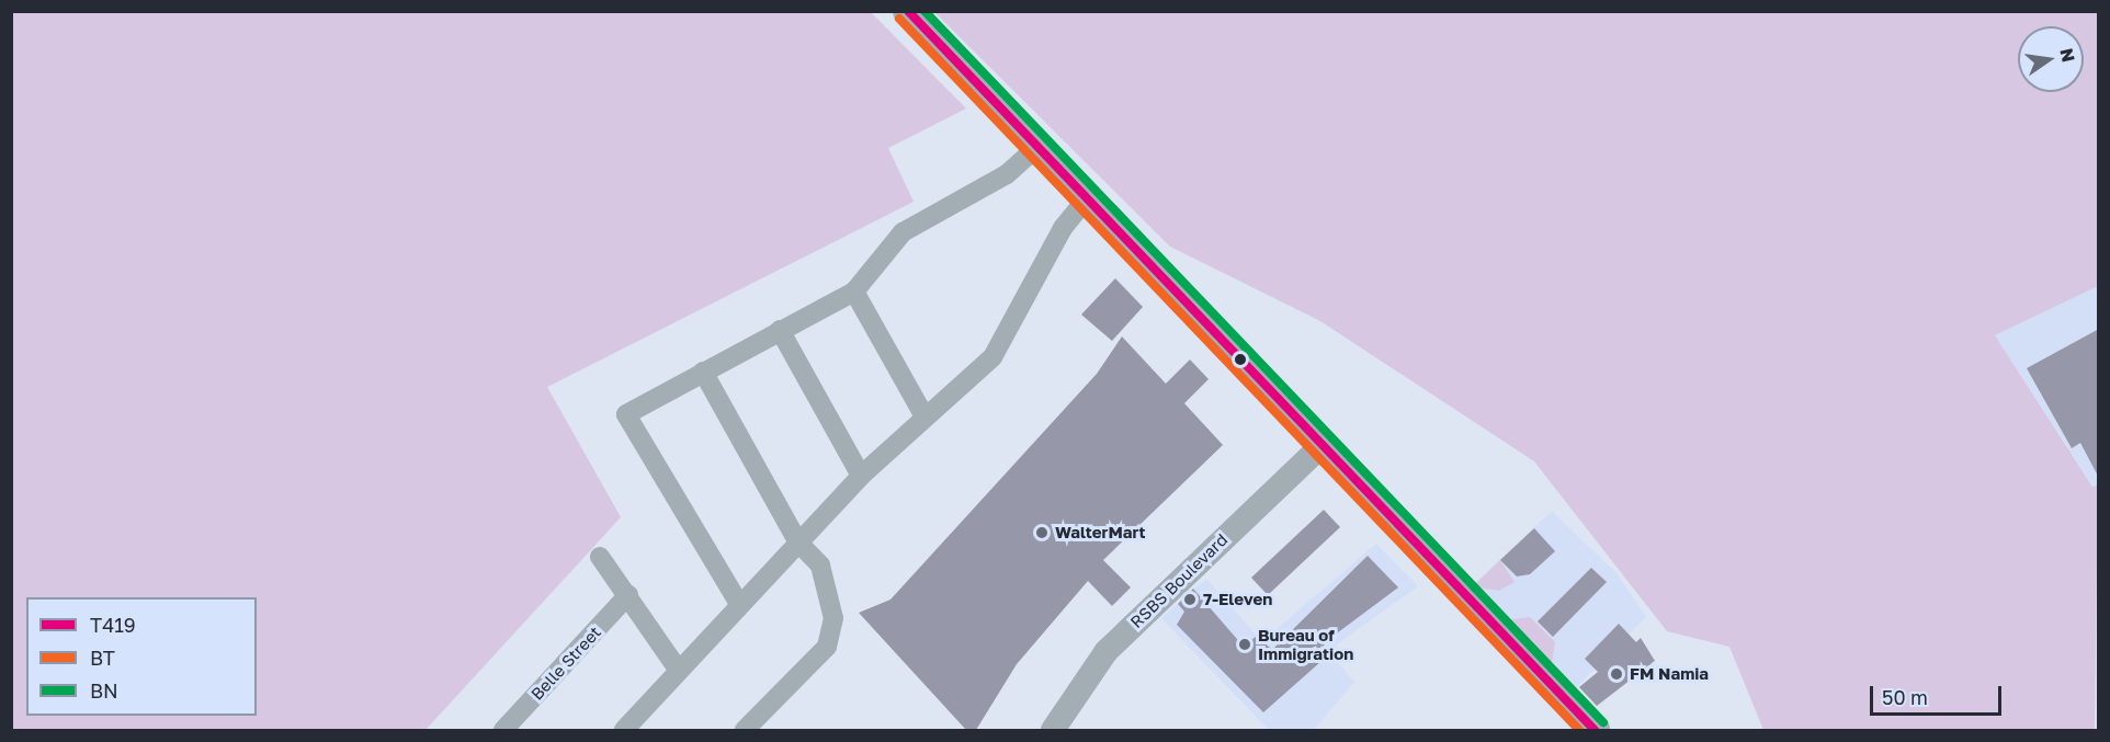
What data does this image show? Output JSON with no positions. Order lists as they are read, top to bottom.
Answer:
{
  "streets": {
    "street": ["RSBS Boulevard", "Belle Street"]
  },
  "places": [
    "WalterMart",
    "7-Eleven",
    "Bureau of Immigration",
    "FM Namia"
  ],
  "lines": ["transit line T419", "transit line BN", "transit line BT"],
  "legend": ["T419", "BT", "BN"],
  "scale_bar": "50 m",
  "north": "right"
}
